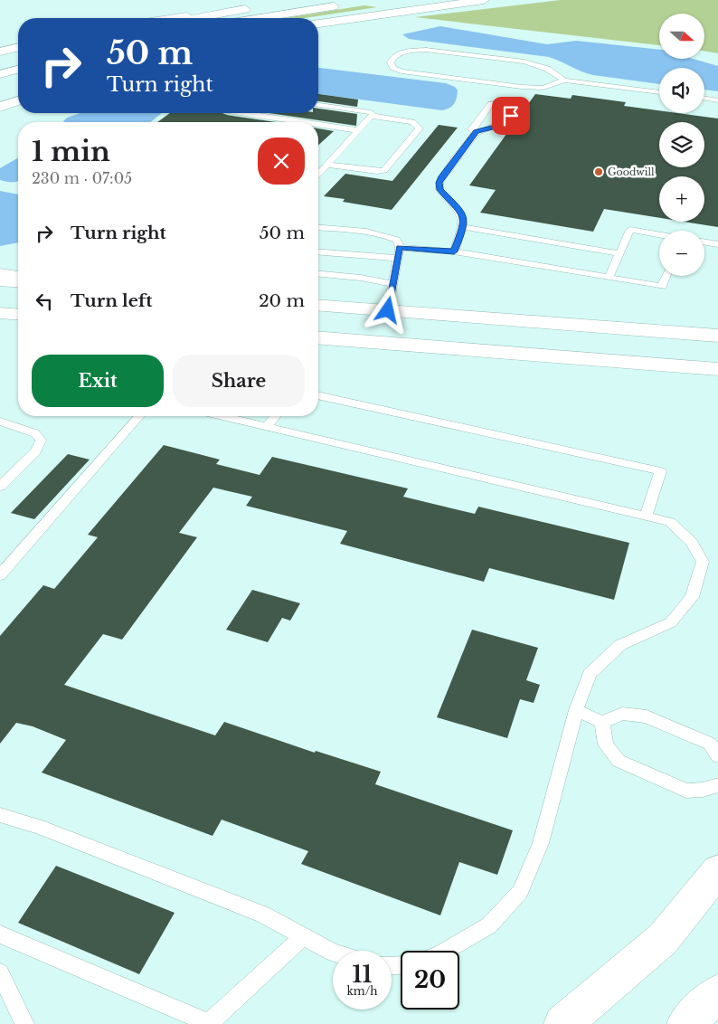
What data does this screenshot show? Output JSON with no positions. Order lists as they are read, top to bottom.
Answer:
{
  "places": ["Goodwill"],
  "north": "right",
  "page": {
    "map_buttons": ["+", "−"],
    "turn": ["50 m", "Turn right"],
    "heading": ["1 min", "230 m · 07:05"],
    "list": [
      {
        "name": "Turn right",
        "value": "50 m"
      },
      {
        "name": "Turn left",
        "value": "20 m"
      }
    ],
    "buttons": ["Exit", "Share"],
    "speed": "11 km/h",
    "limit": "20"
  }
}
